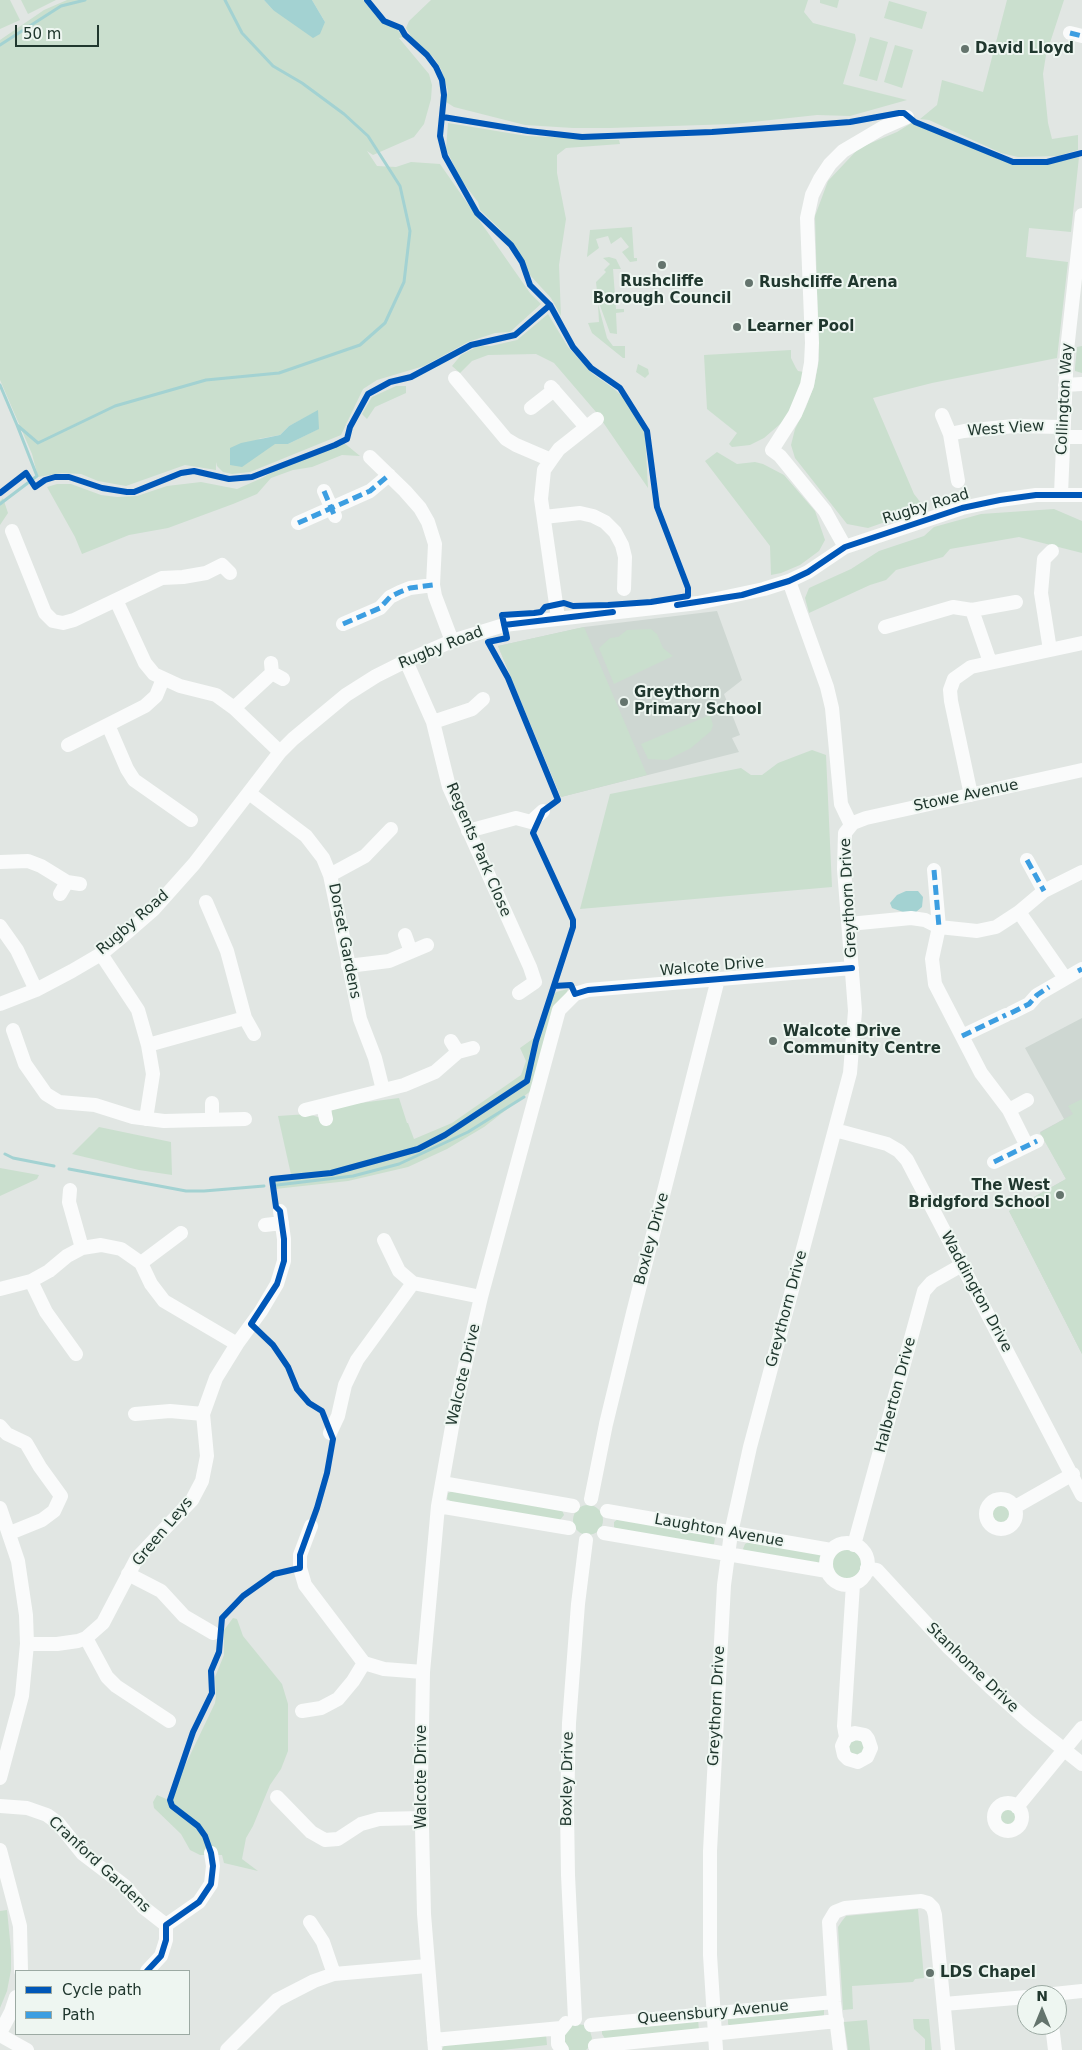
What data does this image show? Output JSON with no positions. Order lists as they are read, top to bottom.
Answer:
{
  "streets": {
    "street": [
      "Collington Way",
      "West View",
      "Rugby Road",
      "Stowe Avenue",
      "Regents Park Close",
      "Greythorn Drive",
      "Dorset Gardens",
      "Walcote Drive",
      "Boxley Drive",
      "Waddington Drive",
      "Halberton Drive",
      "Laughton Avenue",
      "Green Leys",
      "Stanhome Drive",
      "Cranford Gardens",
      "Queensbury Avenue"
    ]
  },
  "crossings": [
    ["Collington Way", "West View"],
    ["Collington Way", "Rugby Road"],
    ["Rugby Road", "Regents Park Close"],
    ["Rugby Road", "Greythorn Drive"],
    ["Rugby Road", "Dorset Gardens"],
    ["Stowe Avenue", "Greythorn Drive"],
    ["Greythorn Drive", "Walcote Drive"],
    ["Greythorn Drive", "Waddington Drive"],
    ["Greythorn Drive", "Laughton Avenue"],
    ["Greythorn Drive", "Queensbury Avenue"],
    ["Walcote Drive", "Boxley Drive"],
    ["Boxley Drive", "Laughton Avenue"],
    ["Boxley Drive", "Queensbury Avenue"],
    ["Waddington Drive", "Halberton Drive"],
    ["Halberton Drive", "Laughton Avenue"],
    ["Halberton Drive", "Stanhome Drive"],
    ["Laughton Avenue", "Stanhome Drive"]
  ],
  "places": [
    "David Lloyd",
    "Rushcliffe Borough Council",
    "Rushcliffe Arena",
    "Learner Pool",
    "Greythorn Primary School",
    "Walcote Drive Community Centre",
    "The West Bridgford School",
    "LDS Chapel"
  ],
  "legend": ["Cycle path", "Path"],
  "scale_bar": "50 m",
  "north": "top"
}
